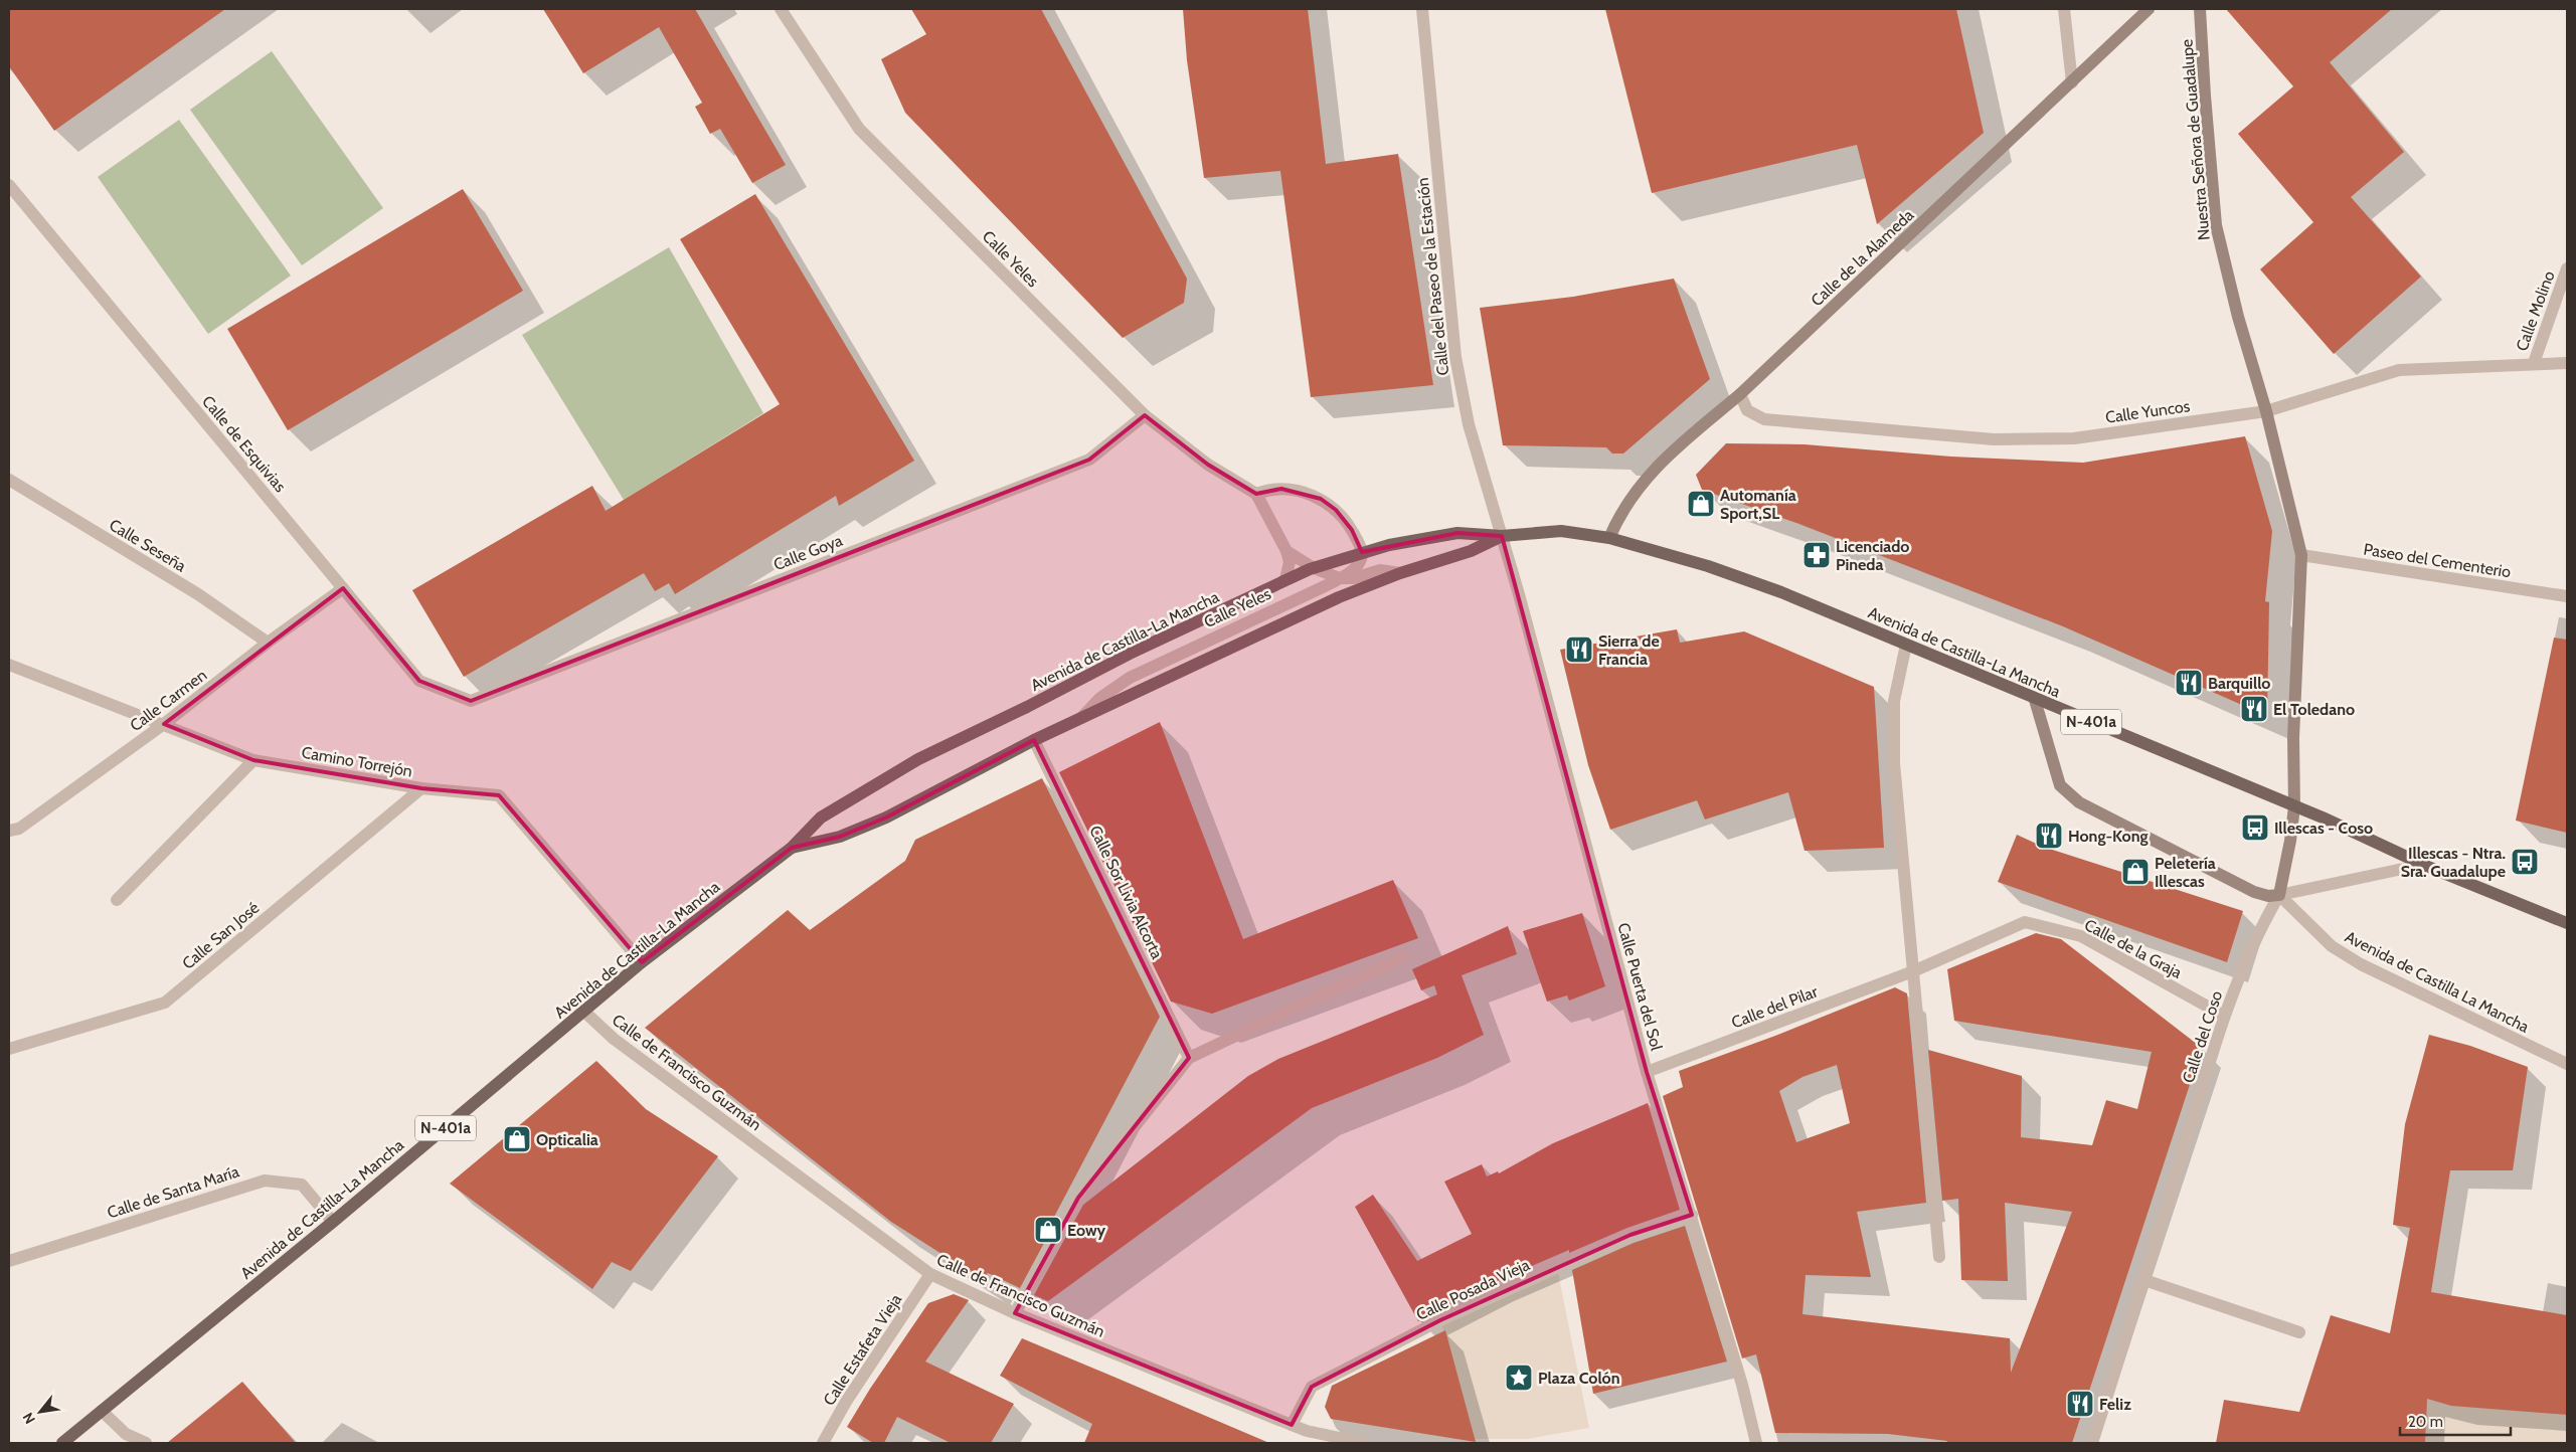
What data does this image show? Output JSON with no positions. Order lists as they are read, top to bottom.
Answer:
{
  "streets": {
    "main road": ["Avenida de Castilla-La Mancha", "N-401a"],
    "street": [
      "Nuestra Señora de Guadalupe",
      "Calle de la Alameda",
      "Calle Yeles",
      "Calle del Paseo de la Estación",
      "Calle Molino",
      "Calle Yuncos",
      "Calle de Esquivias",
      "Calle Seseña",
      "Calle Goya",
      "Paseo del Cementerio",
      "Calle Carmen",
      "Camino Torrejón",
      "Calle Sor Livia Alcorta",
      "Calle San José",
      "Calle de la Graja",
      "Avenida de Castilla La Mancha",
      "Calle Puerta del Sol",
      "Calle del Pilar",
      "Calle del Coso",
      "Calle de Francisco Guzmán",
      "Calle de Santa María",
      "Calle Posada Vieja",
      "Calle Estafeta Vieja"
    ]
  },
  "crossings": [
    ["Nuestra Señora de Guadalupe", "Calle Yuncos"],
    ["Nuestra Señora de Guadalupe", "Paseo del Cementerio"],
    ["Calle de la Alameda", "Calle Yuncos"],
    ["Calle de la Alameda", "Avenida de Castilla-La Mancha"],
    ["Calle Yeles", "Calle Goya"],
    ["Calle Yeles", "Avenida de Castilla-La Mancha"],
    ["Calle del Paseo de la Estación", "Avenida de Castilla-La Mancha"],
    ["Calle del Paseo de la Estación", "Calle Puerta del Sol"],
    ["Calle Molino", "Calle Yuncos"],
    ["Calle de Esquivias", "Calle Goya"],
    ["Calle de Esquivias", "Calle Carmen"],
    ["Calle Seseña", "Calle Carmen"],
    ["Avenida de Castilla-La Mancha", "Camino Torrejón"],
    ["Avenida de Castilla-La Mancha", "Calle Sor Livia Alcorta"],
    ["Avenida de Castilla-La Mancha", "Calle Puerta del Sol"],
    ["Avenida de Castilla-La Mancha", "Calle del Coso"],
    ["Avenida de Castilla-La Mancha", "Calle de Francisco Guzmán"],
    ["Avenida de Castilla-La Mancha", "Calle de Santa María"],
    ["Calle Carmen", "Camino Torrejón"],
    ["Camino Torrejón", "Calle San José"],
    ["Calle de la Graja", "Calle del Pilar"],
    ["Calle de la Graja", "Calle del Coso"],
    ["Avenida de Castilla La Mancha", "Calle del Coso"],
    ["Calle Puerta del Sol", "Calle del Pilar"],
    ["Calle Puerta del Sol", "Calle Posada Vieja"],
    ["Calle de Francisco Guzmán", "Calle Posada Vieja"],
    ["Calle de Francisco Guzmán", "Calle Estafeta Vieja"]
  ],
  "places": {
    "shop": [
      "Automanía Sport,SL",
      "Peletería Illescas",
      "Opticalia",
      "Eowy"
    ],
    "pharmacy": ["Licenciado Pineda"],
    "restaurant": [
      "Sierra de Francia",
      "Barquillo",
      "El Toledano",
      "Hong-Kong",
      "Feliz"
    ],
    "bus stop": ["Illescas - Coso", "Illescas - Ntra. Sra. Guadalupe"],
    "place": ["Plaza Colón"]
  },
  "scale_bar": "20 m",
  "north": "bottom left"
}
